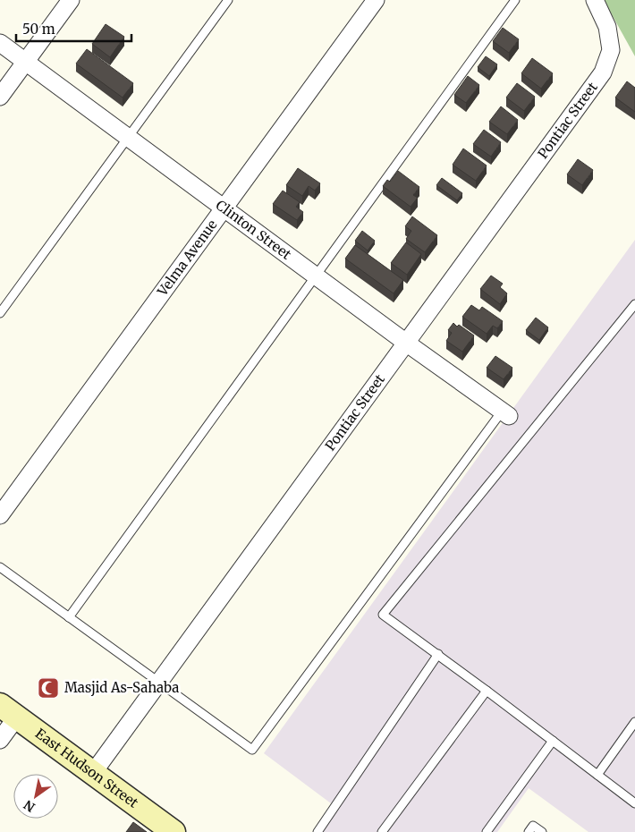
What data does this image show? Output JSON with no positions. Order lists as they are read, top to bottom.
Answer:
{
  "streets": {
    "main road": ["East Hudson Street"],
    "street": ["Pontiac Street", "Clinton Street", "Velma Avenue"]
  },
  "crossings": [
    ["Pontiac Street", "Clinton Street"],
    ["Pontiac Street", "East Hudson Street"],
    ["Clinton Street", "Velma Avenue"]
  ],
  "places": {
    "mosque": ["Masjid As-Sahaba"]
  },
  "scale_bar": "50 m",
  "north": "bottom left"
}
